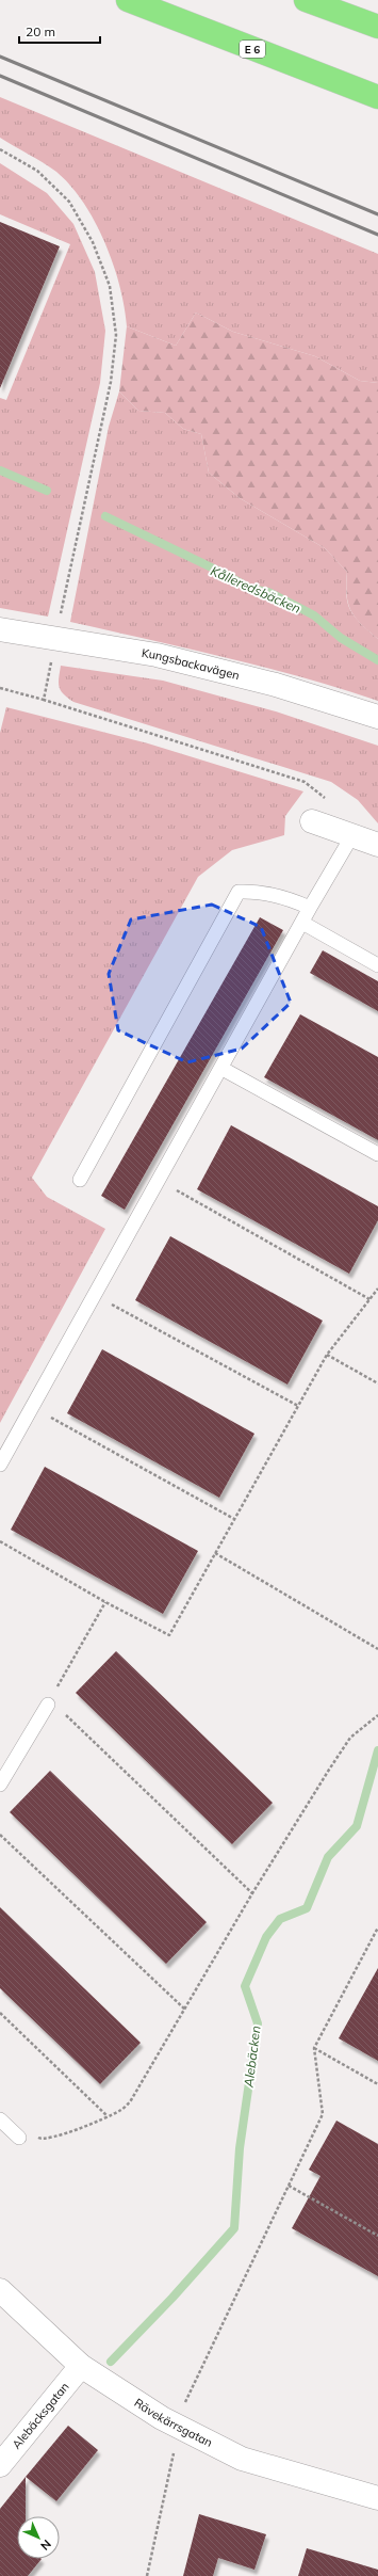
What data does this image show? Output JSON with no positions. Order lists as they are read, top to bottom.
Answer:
{
  "streets": {
    "highway": ["E 6"],
    "street": ["Kungsbackavägen", "Alebäcksgatan", "Rävekärrsgatan"]
  },
  "crossings": [
    ["Alebäcksgatan", "Rävekärrsgatan"]
  ],
  "water": ["Kålleredsbäcken", "Alebäcken"],
  "scale_bar": "20 m",
  "north": "bottom right"
}
